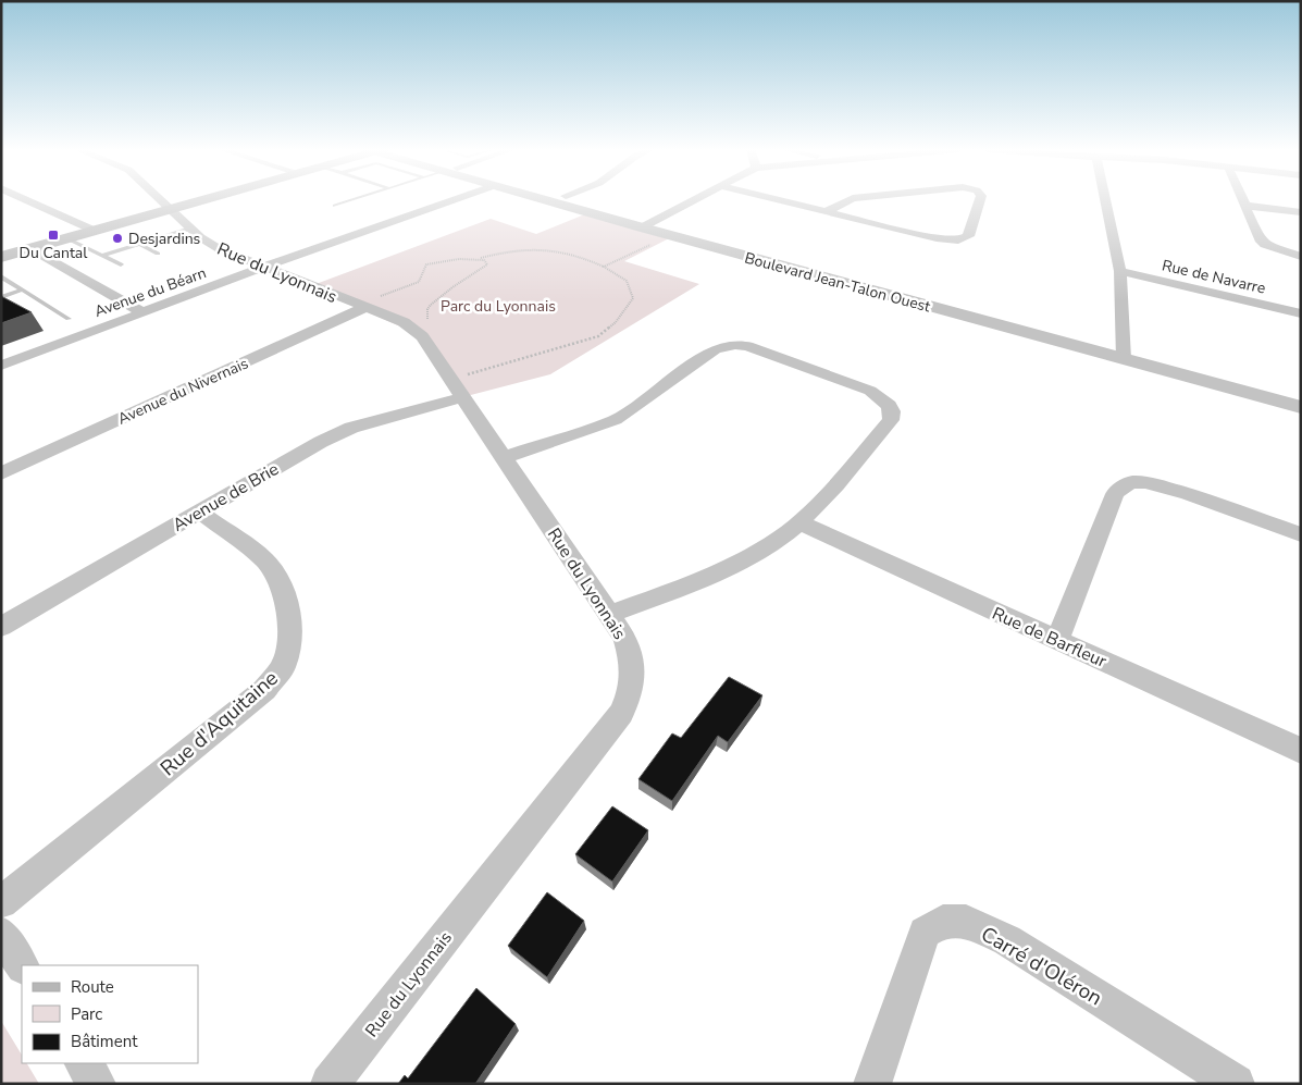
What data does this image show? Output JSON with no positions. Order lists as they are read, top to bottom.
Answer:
{
  "streets": {
    "street": [
      "Rue du Lyonnais",
      "Rue de Navarre",
      "Boulevard Jean-Talon Ouest",
      "Avenue du Béarn",
      "Avenue du Nivernais",
      "Avenue de Brie",
      "Rue de Barfleur",
      "Rue d'Aquitaine",
      "Carré d'Oléron"
    ]
  },
  "crossings": [
    ["Rue du Lyonnais", "Avenue du Béarn"],
    ["Rue du Lyonnais", "Avenue du Nivernais"],
    ["Rue du Lyonnais", "Avenue de Brie"],
    ["Avenue de Brie", "Rue d'Aquitaine"]
  ],
  "parks": ["Parc du Lyonnais"],
  "places": {
    "transit": ["Du Cantal"],
    "other": ["Desjardins"]
  },
  "legend": ["Route", "Parc", "Bâtiment"]
}
